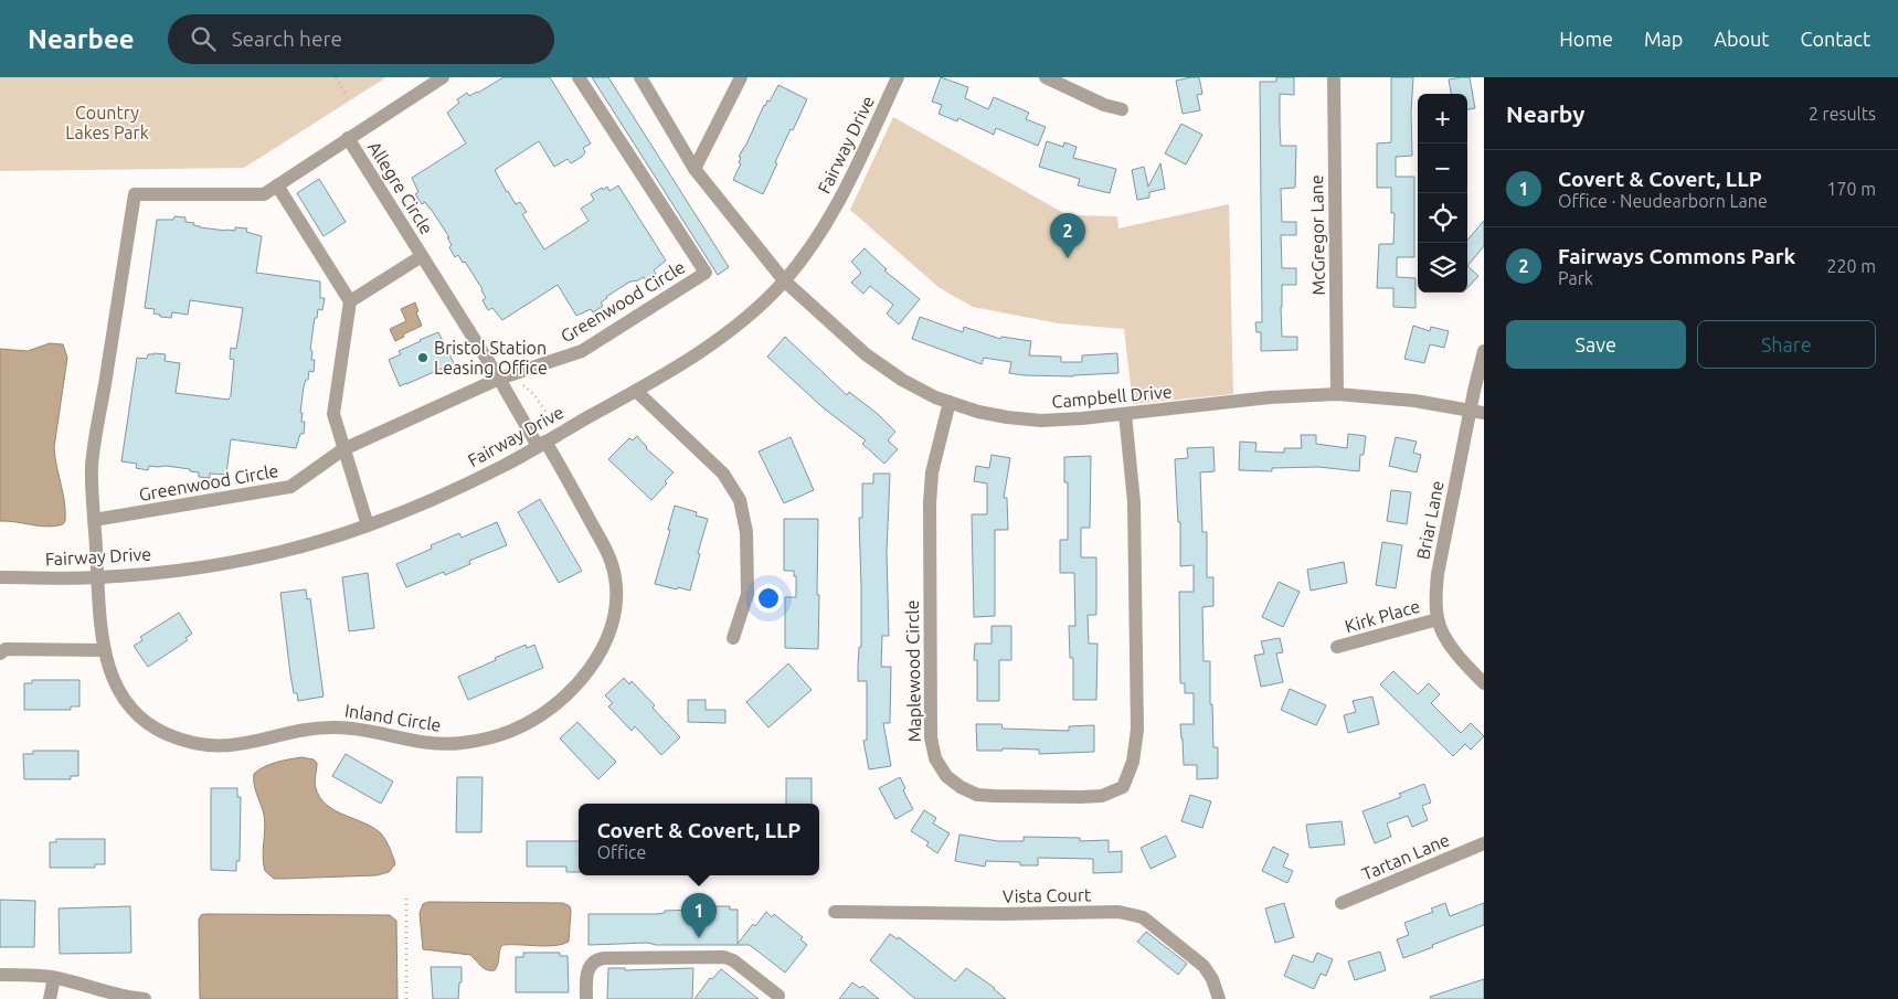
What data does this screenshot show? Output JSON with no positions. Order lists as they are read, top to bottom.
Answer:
{
  "streets": {
    "street": [
      "Fairway Drive",
      "Allegre Circle",
      "McGregor Lane",
      "Greenwood Circle",
      "Campbell Drive",
      "Briar Lane",
      "Kirk Place",
      "Maplewood Circle",
      "Inland Circle",
      "Tartan Lane",
      "Vista Court"
    ]
  },
  "crossings": [
    ["Fairway Drive", "Allegre Circle"],
    ["Fairway Drive", "Campbell Drive"],
    ["Fairway Drive", "Inland Circle"],
    ["Allegre Circle", "Greenwood Circle"],
    ["Allegre Circle", "Inland Circle"],
    ["McGregor Lane", "Campbell Drive"],
    ["Campbell Drive", "Briar Lane"],
    ["Campbell Drive", "Maplewood Circle"],
    ["Briar Lane", "Kirk Place"]
  ],
  "parks": ["Country Lakes Park"],
  "places": ["Bristol Station Leasing Office"],
  "page": {
    "header": "Nearbee",
    "search": "Search here",
    "nav": [
      "Home",
      "Map",
      "About",
      "Contact"
    ],
    "heading": ["Nearby", "2 results"],
    "map_buttons": ["+", "−"],
    "list": [
      {
        "mark": "1",
        "name": "Covert & Covert, LLP",
        "note": "Office · Neudearborn Lane",
        "value": "170 m"
      },
      {
        "mark": "2",
        "name": "Fairways Commons Park",
        "note": "Park",
        "value": "220 m"
      }
    ],
    "pins": ["2", "1"],
    "buttons": ["Save", "Share"],
    "popup": ["Covert & Covert, LLP", "Office"]
  }
}
